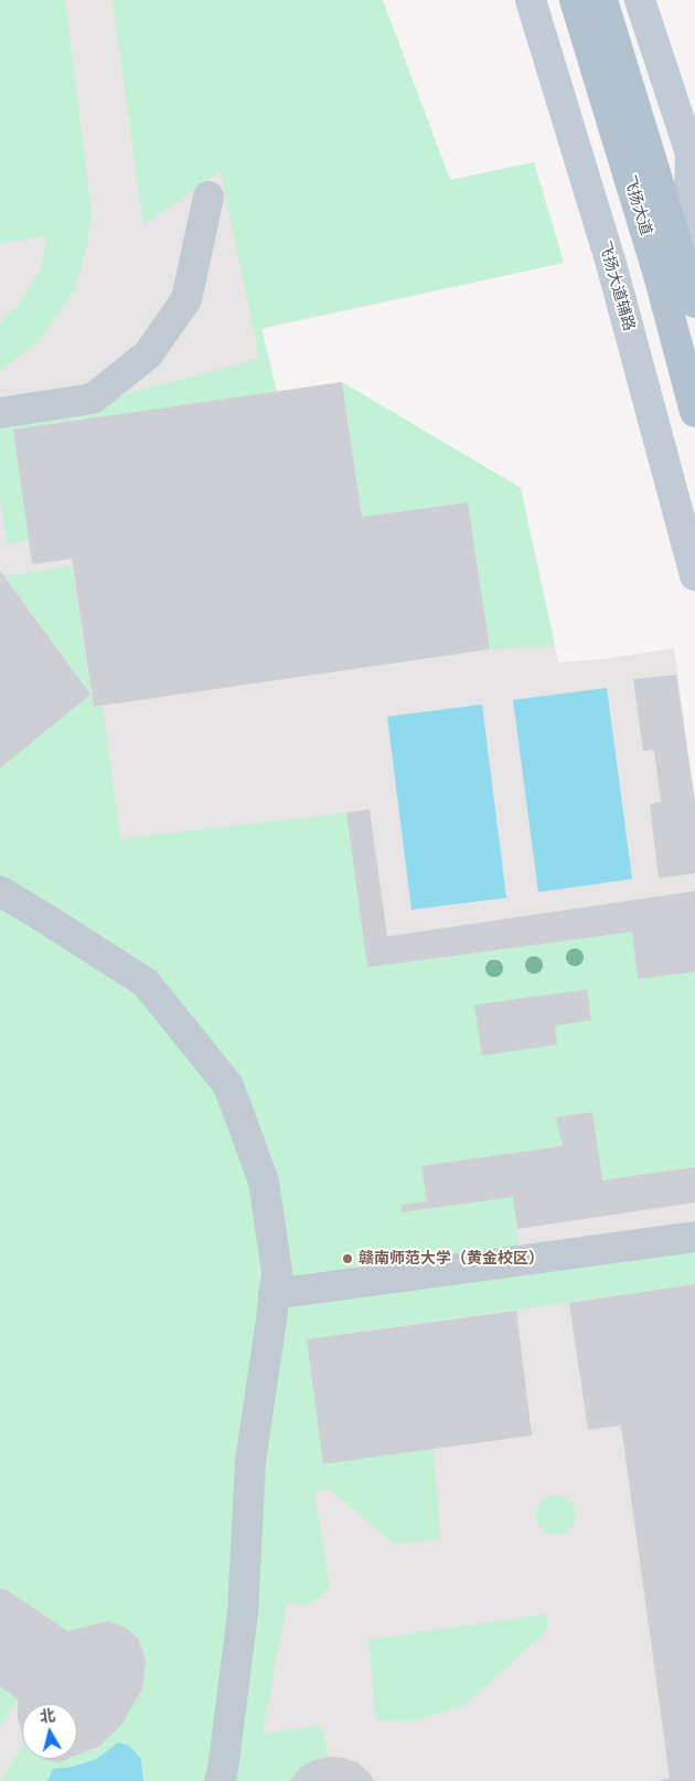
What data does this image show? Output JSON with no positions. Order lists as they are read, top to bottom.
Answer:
{
  "streets": {
    "main road": ["飞扬大道"],
    "street": ["飞扬大道辅路"]
  },
  "places": ["赣南师范大学（黄金校区）"],
  "north": "top"
}
